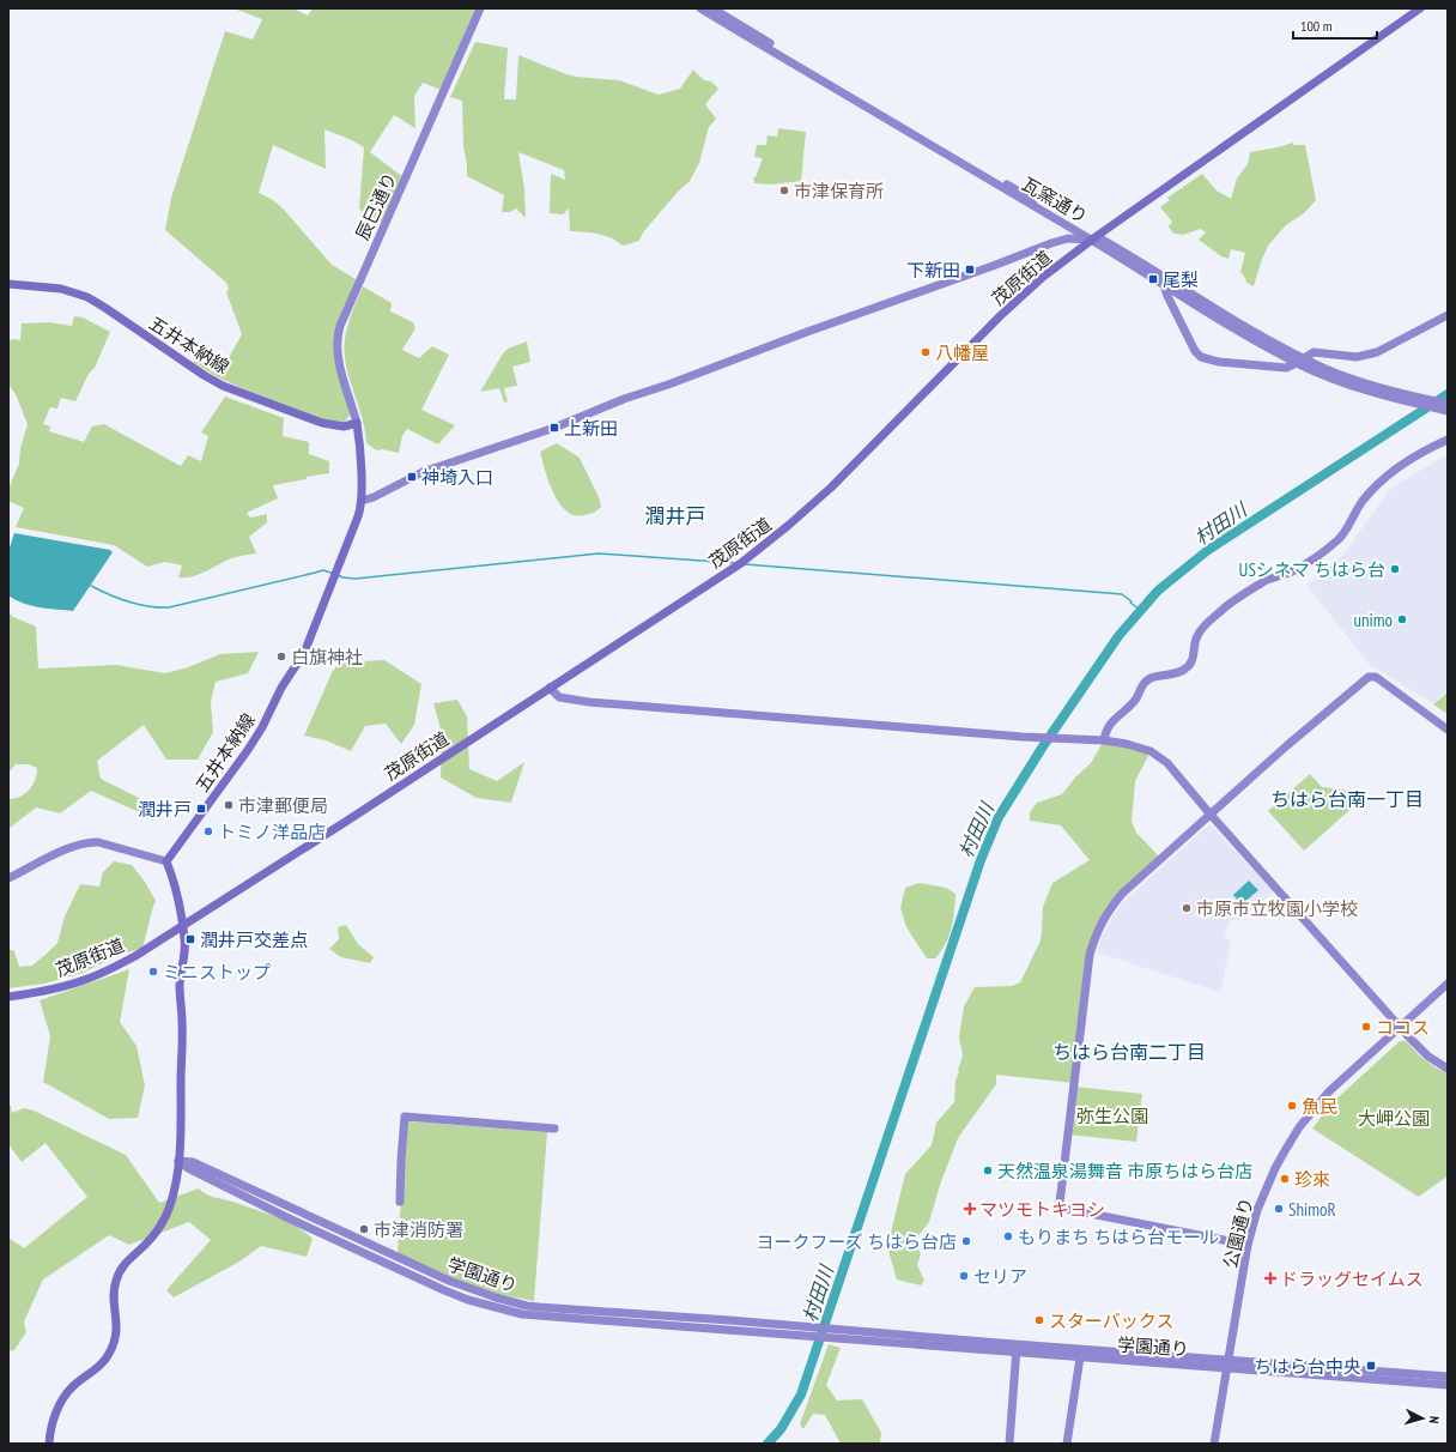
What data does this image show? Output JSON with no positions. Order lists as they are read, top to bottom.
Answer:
{
  "streets": {
    "main road": ["茂原街道", "五井本納線"],
    "street": [
      "瓦窯通り",
      "辰巳通り",
      "公園通り",
      "学園通り"
    ]
  },
  "crossings": [
    ["瓦窯通り", "茂原街道"],
    ["辰巳通り", "五井本納線"],
    ["公園通り", "学園通り"]
  ],
  "districts": ["潤井戸", "ちはら台南一丁目", "ちはら台南二丁目"],
  "water": ["村田川"],
  "parks": ["弥生公園", "大岬公園"],
  "places": {
    "other": [
      "市津保育所",
      "八幡屋",
      "USシネマ ちはら台",
      "unimo",
      "白旗神社",
      "市津郵便局",
      "トミノ洋品店",
      "市原市立牧園小学校",
      "ミニストップ",
      "ココス",
      "魚民",
      "天然温泉湯舞音 市原ちはら台店",
      "珍來",
      "ShimoR",
      "市津消防署",
      "もりまち ちはら台モール",
      "ヨークフーズ ちはら台店",
      "セリア",
      "スターバックス"
    ],
    "transit": [
      "下新田",
      "尾梨",
      "上新田",
      "神埼入口",
      "潤井戸",
      "潤井戸交差点",
      "ちはら台中央"
    ],
    "health": ["マツモトキヨシ", "ドラッグセイムス"]
  },
  "scale_bar": "100 m",
  "north": "right"
}
